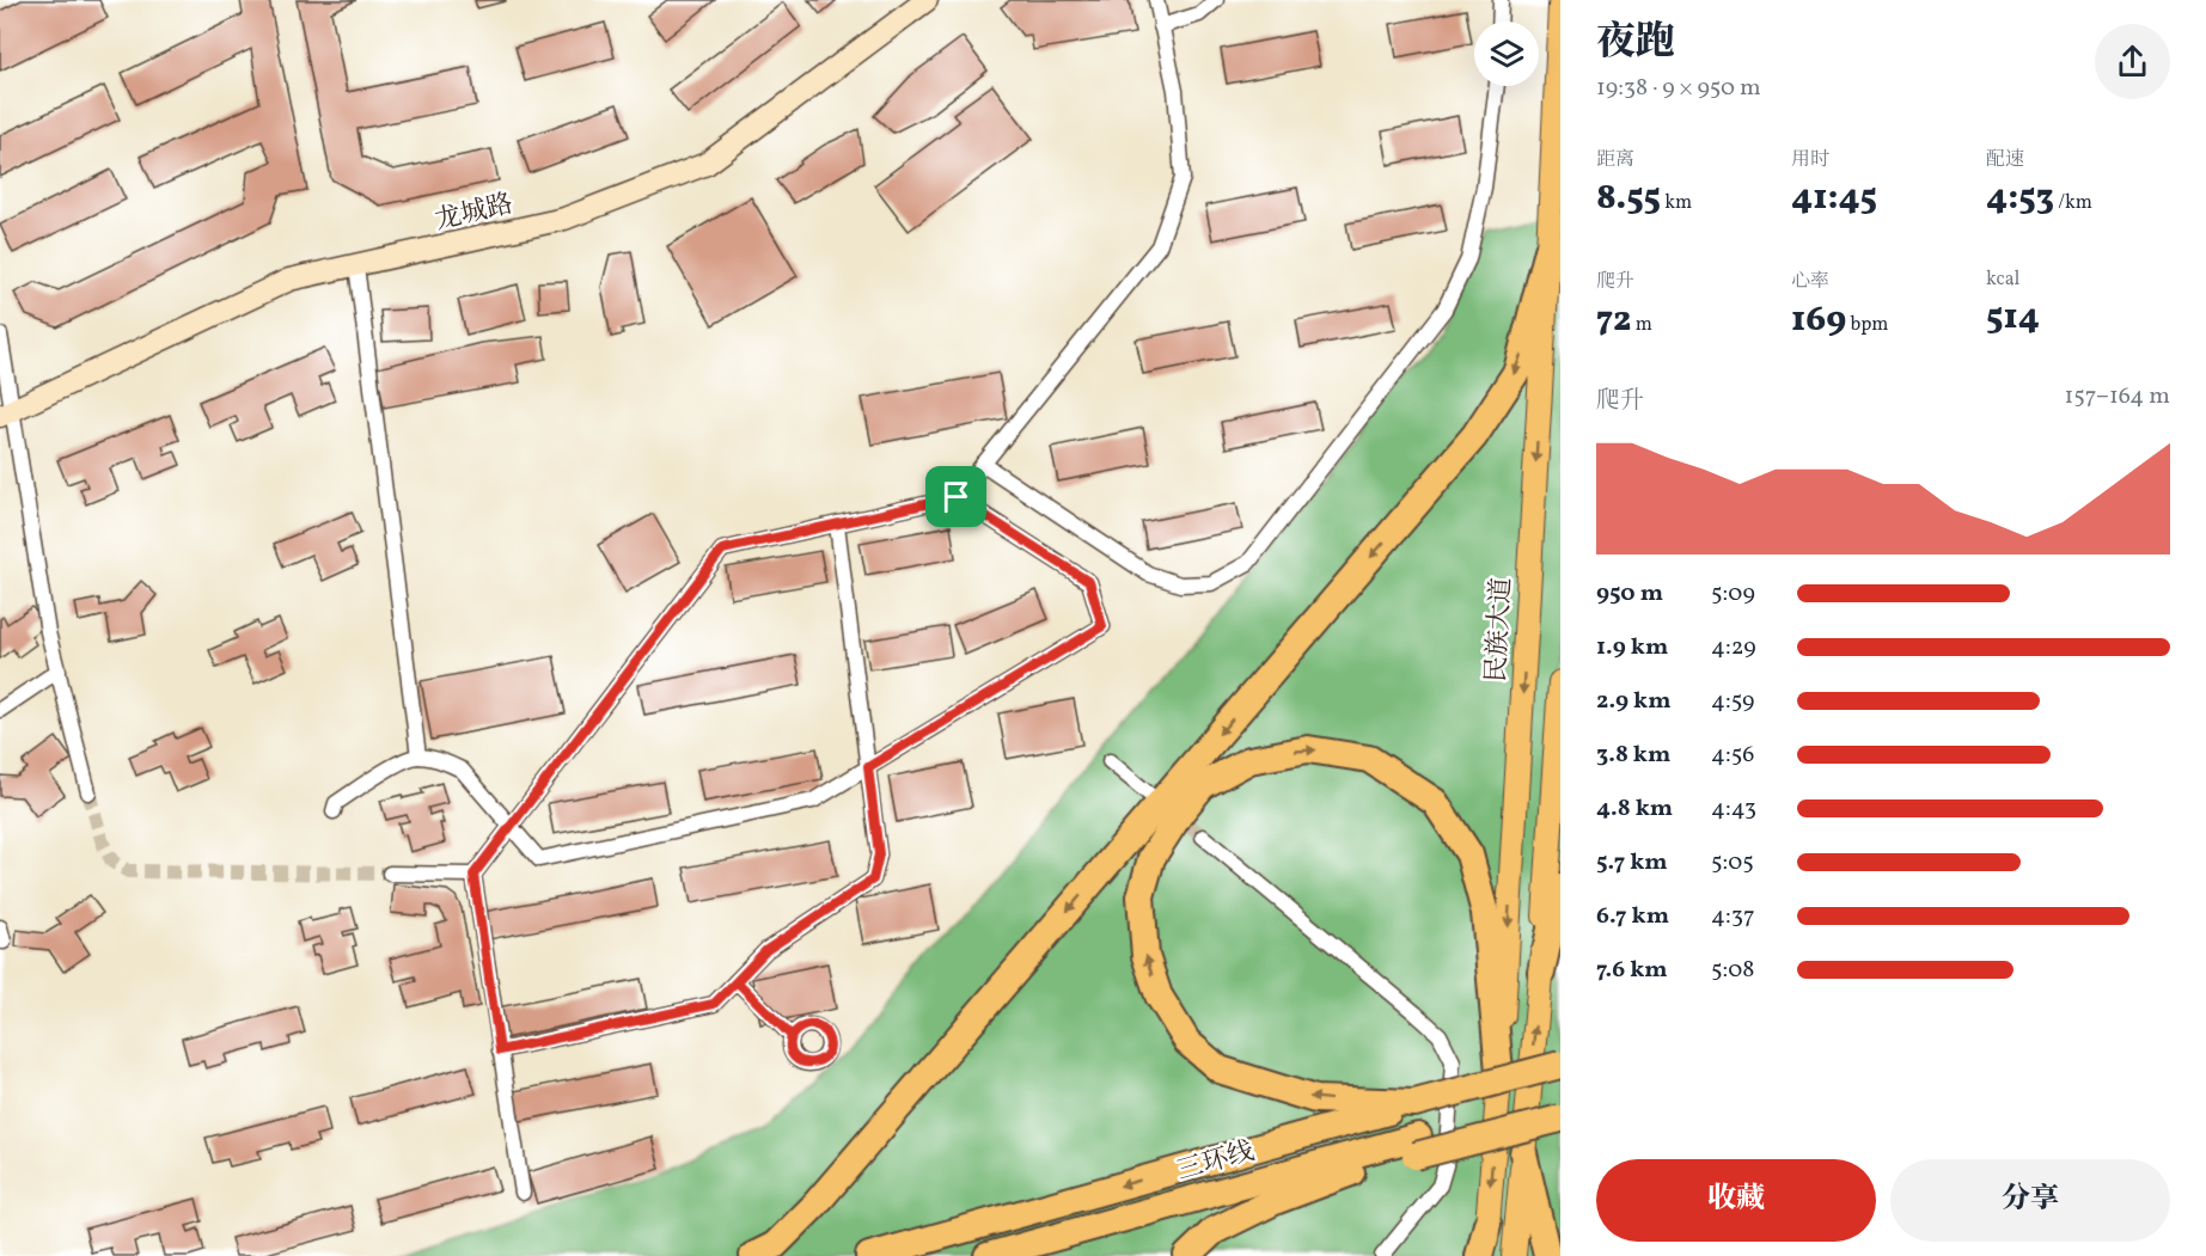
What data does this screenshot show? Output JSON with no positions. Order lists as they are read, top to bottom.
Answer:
{
  "streets": {
    "highway": ["三环线"],
    "main road": ["民族大道"],
    "street": ["龙城路"]
  },
  "page": {
    "heading": ["夜跑", "19:38 · 9 × 950 m"],
    "stats": [
      ["距离", "8.55 km"],
      ["用时", "41:45"],
      ["配速", "4:53 /km"],
      ["爬升", "72 m"],
      ["心率", "169 bpm"],
      ["kcal", "514"]
    ],
    "chart": ["爬升", "157–164 m"],
    "list": [
      {
        "name": "950 m",
        "note": "5:09"
      },
      {
        "name": "1.9 km",
        "note": "4:29"
      },
      {
        "name": "2.9 km",
        "note": "4:59"
      },
      {
        "name": "3.8 km",
        "note": "4:56"
      },
      {
        "name": "4.8 km",
        "note": "4:43"
      },
      {
        "name": "5.7 km",
        "note": "5:05"
      },
      {
        "name": "6.7 km",
        "note": "4:37"
      },
      {
        "name": "7.6 km",
        "note": "5:08"
      }
    ],
    "buttons": ["收藏", "分享"]
  }
}
